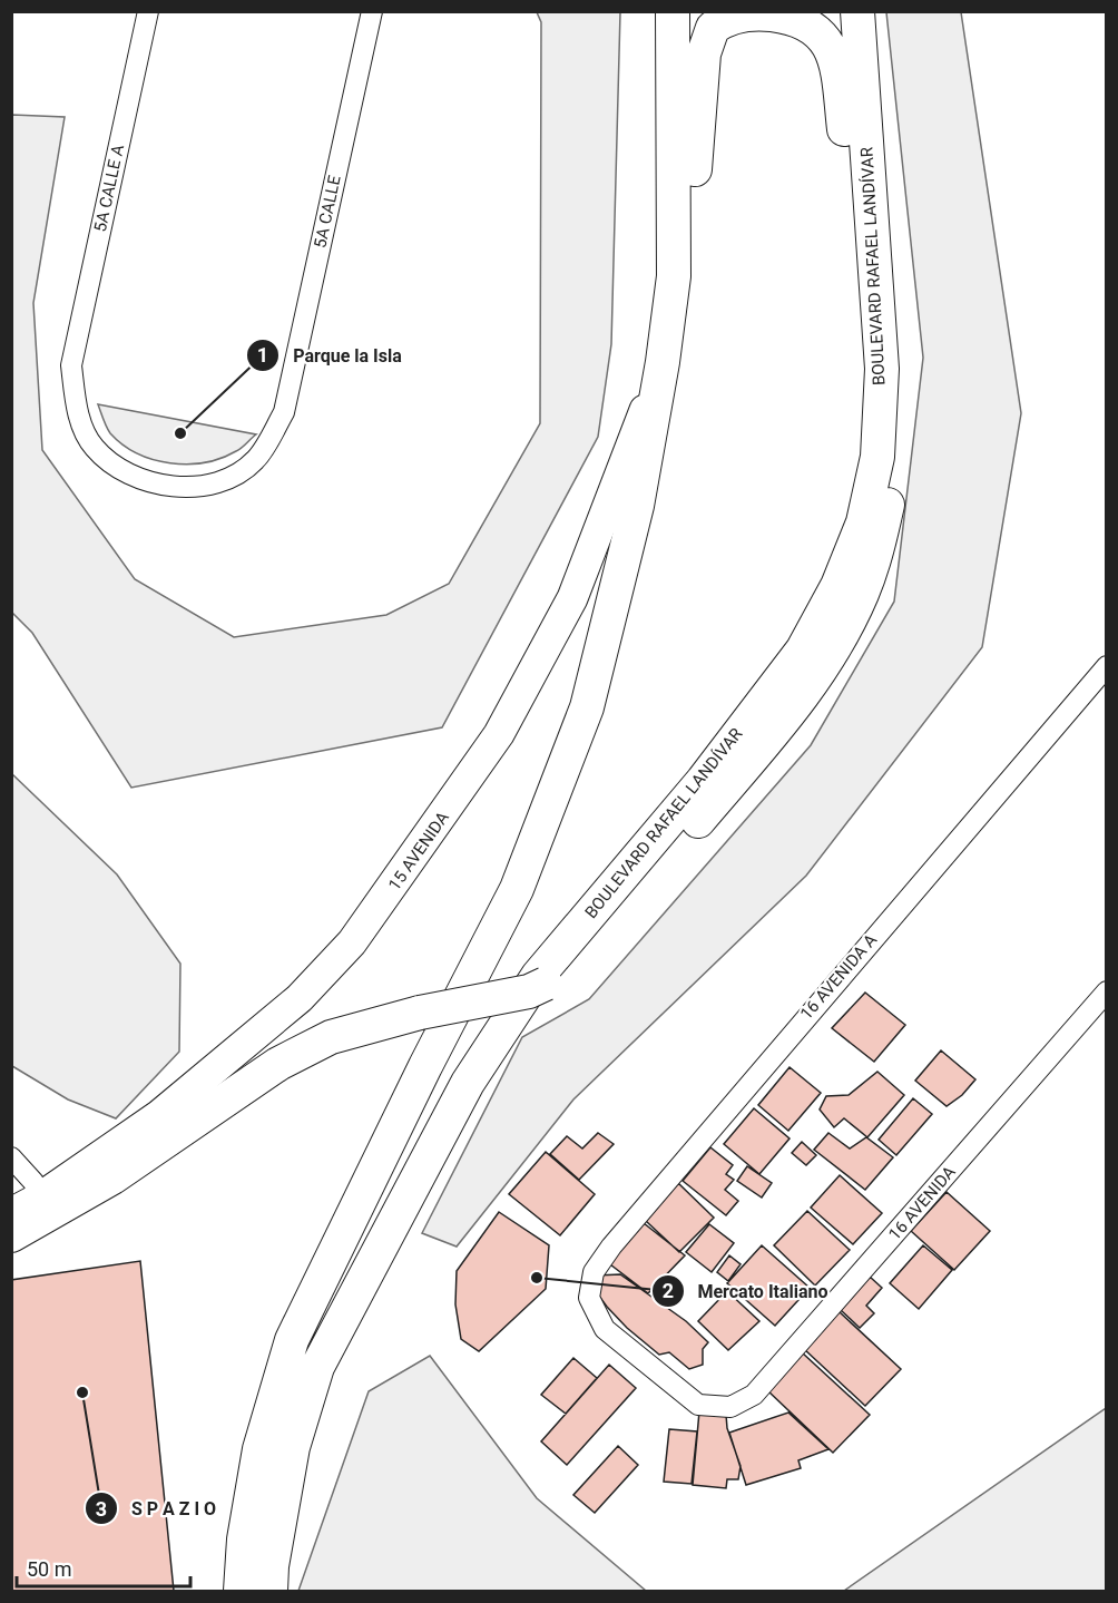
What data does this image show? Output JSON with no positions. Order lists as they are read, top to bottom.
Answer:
{
  "streets": {
    "main road": ["BOULEVARD RAFAEL LANDÍVAR"],
    "street": [
      "5A CALLE A",
      "5A CALLE",
      "15 AVENIDA",
      "16 AVENIDA A",
      "16 AVENIDA"
    ]
  },
  "crossings": [
    ["5A CALLE A", "5A CALLE"],
    ["16 AVENIDA A", "16 AVENIDA"]
  ],
  "places": ["Parque la Isla", "Mercato Italiano", "S P A Z I O"],
  "scale_bar": "50 m"
}
